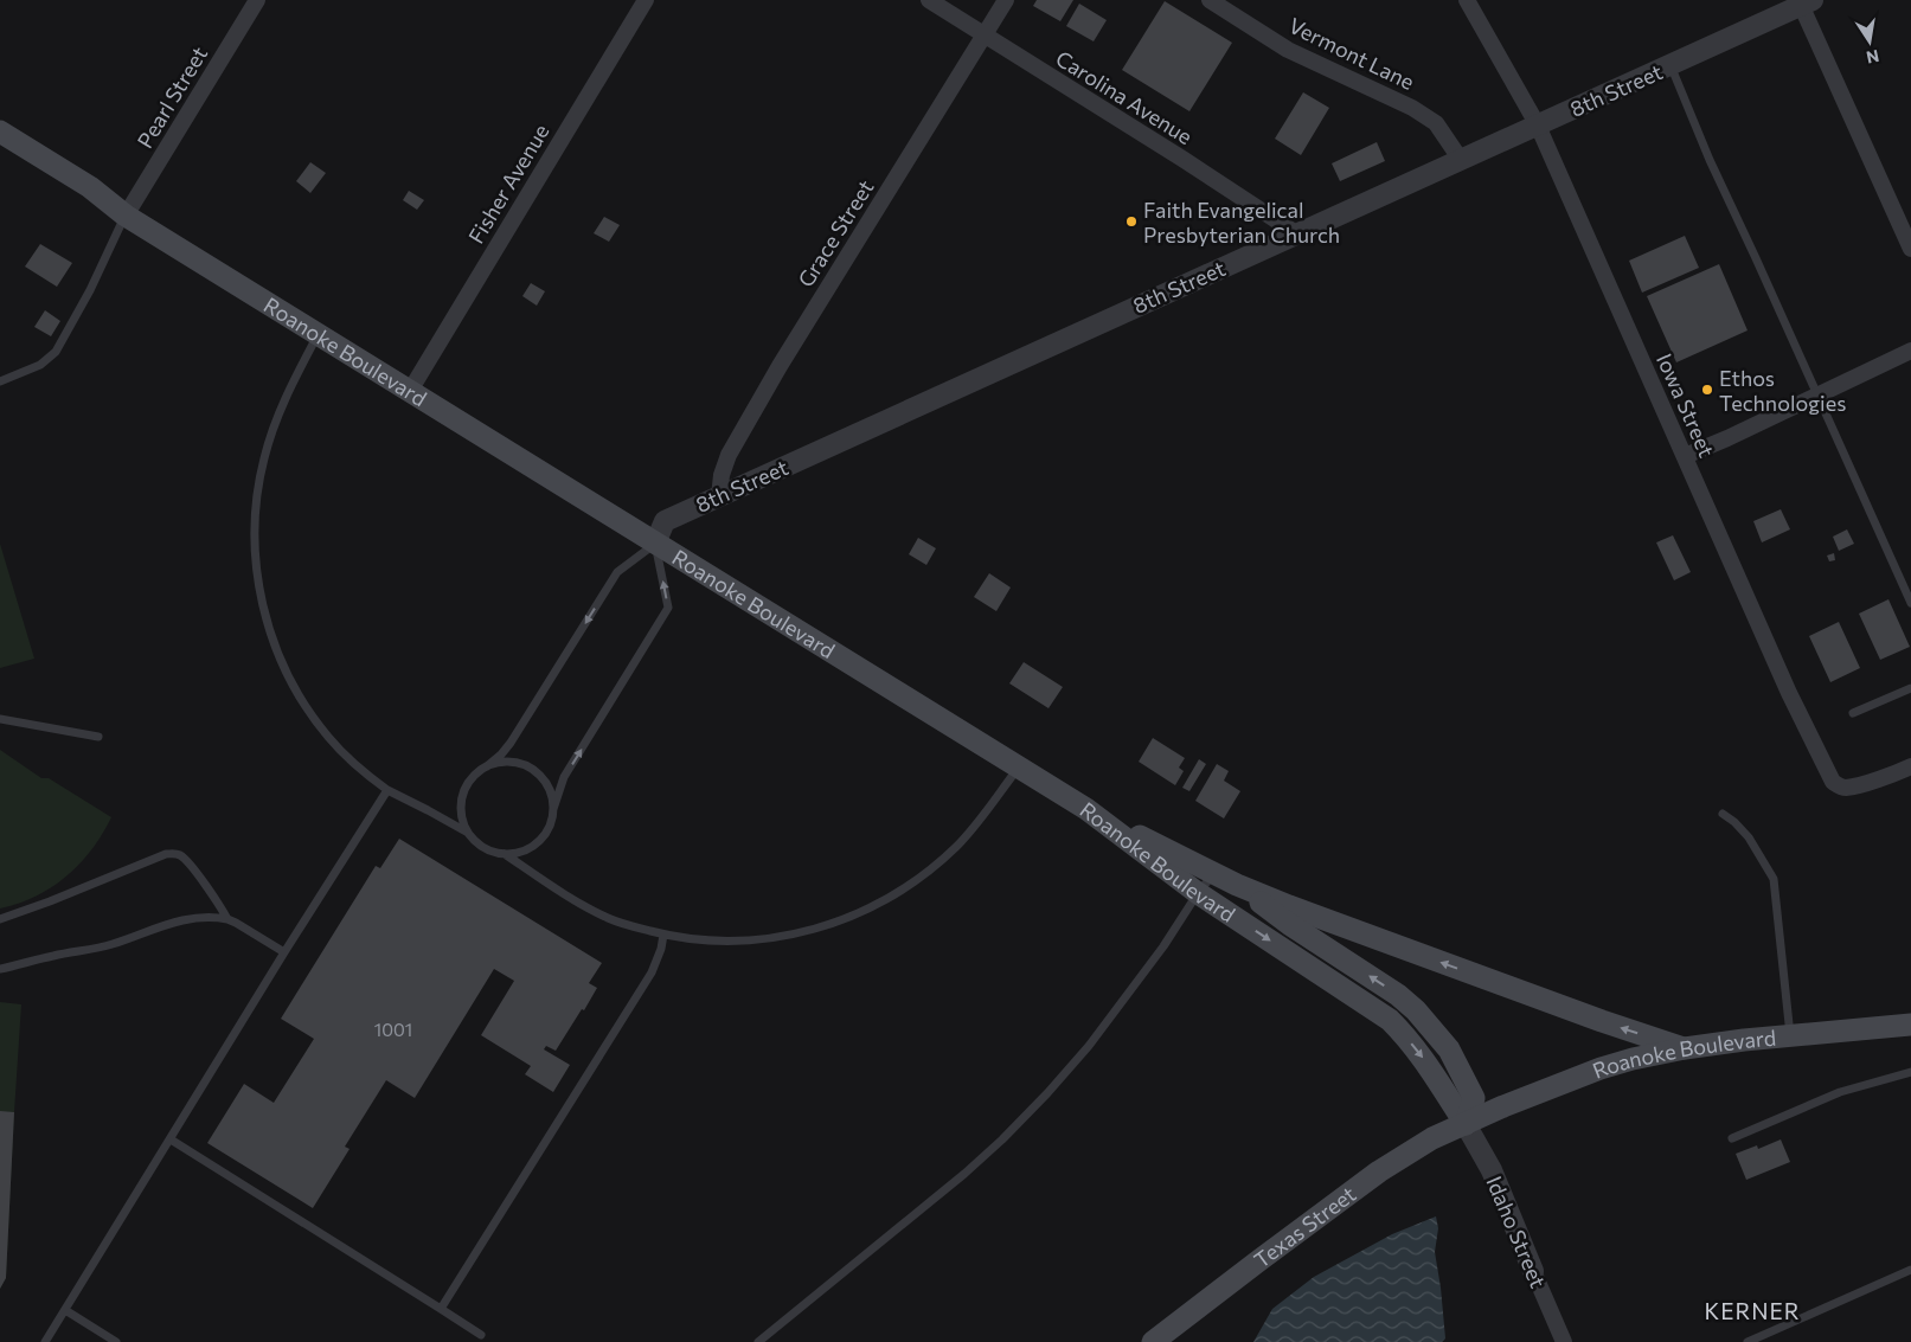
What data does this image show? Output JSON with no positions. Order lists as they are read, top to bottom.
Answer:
{
  "streets": {
    "main road": ["Roanoke Boulevard", "Texas Street"],
    "street": [
      "Vermont Lane",
      "8th Street",
      "Pearl Street",
      "Carolina Avenue",
      "Fisher Avenue",
      "Grace Street",
      "Iowa Street",
      "Idaho Street"
    ]
  },
  "crossings": [
    ["Vermont Lane", "8th Street"],
    ["8th Street", "Carolina Avenue"],
    ["8th Street", "Grace Street"],
    ["8th Street", "Roanoke Boulevard"],
    ["8th Street", "Iowa Street"],
    ["Pearl Street", "Roanoke Boulevard"],
    ["Carolina Avenue", "Grace Street"],
    ["Fisher Avenue", "Roanoke Boulevard"],
    ["Roanoke Boulevard", "Texas Street"],
    ["Roanoke Boulevard", "Idaho Street"],
    ["Texas Street", "Idaho Street"]
  ],
  "districts": ["KERNER"],
  "places": ["Faith Evangelical Presbyterian Church", "Ethos Technologies"],
  "house_numbers": ["1001"],
  "north": "bottom"
}
